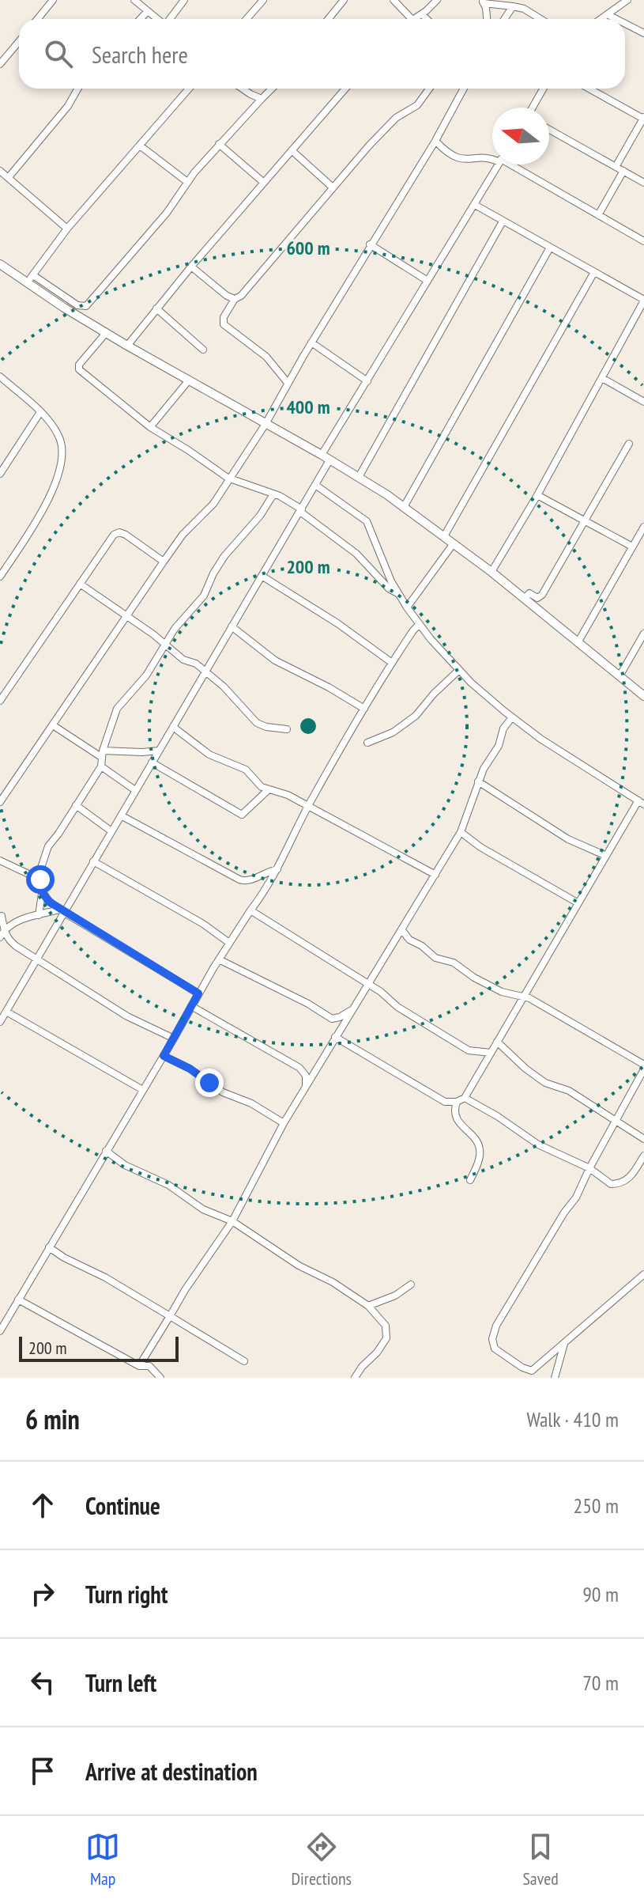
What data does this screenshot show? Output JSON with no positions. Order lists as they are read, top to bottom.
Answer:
{
  "scale_bar": "200 m",
  "north": "left",
  "page": {
    "search": "Search here",
    "scale": "200 m",
    "heading": ["6 min", "Walk · 410 m"],
    "list": [
      ["Continue", "250 m"],
      ["Turn right", "90 m"],
      ["Turn left", "70 m"],
      "Arrive at destination"
    ],
    "nav": ["Map", "Directions", "Saved"]
  },
  "rings": ["600 m", "400 m", "200 m"]
}
